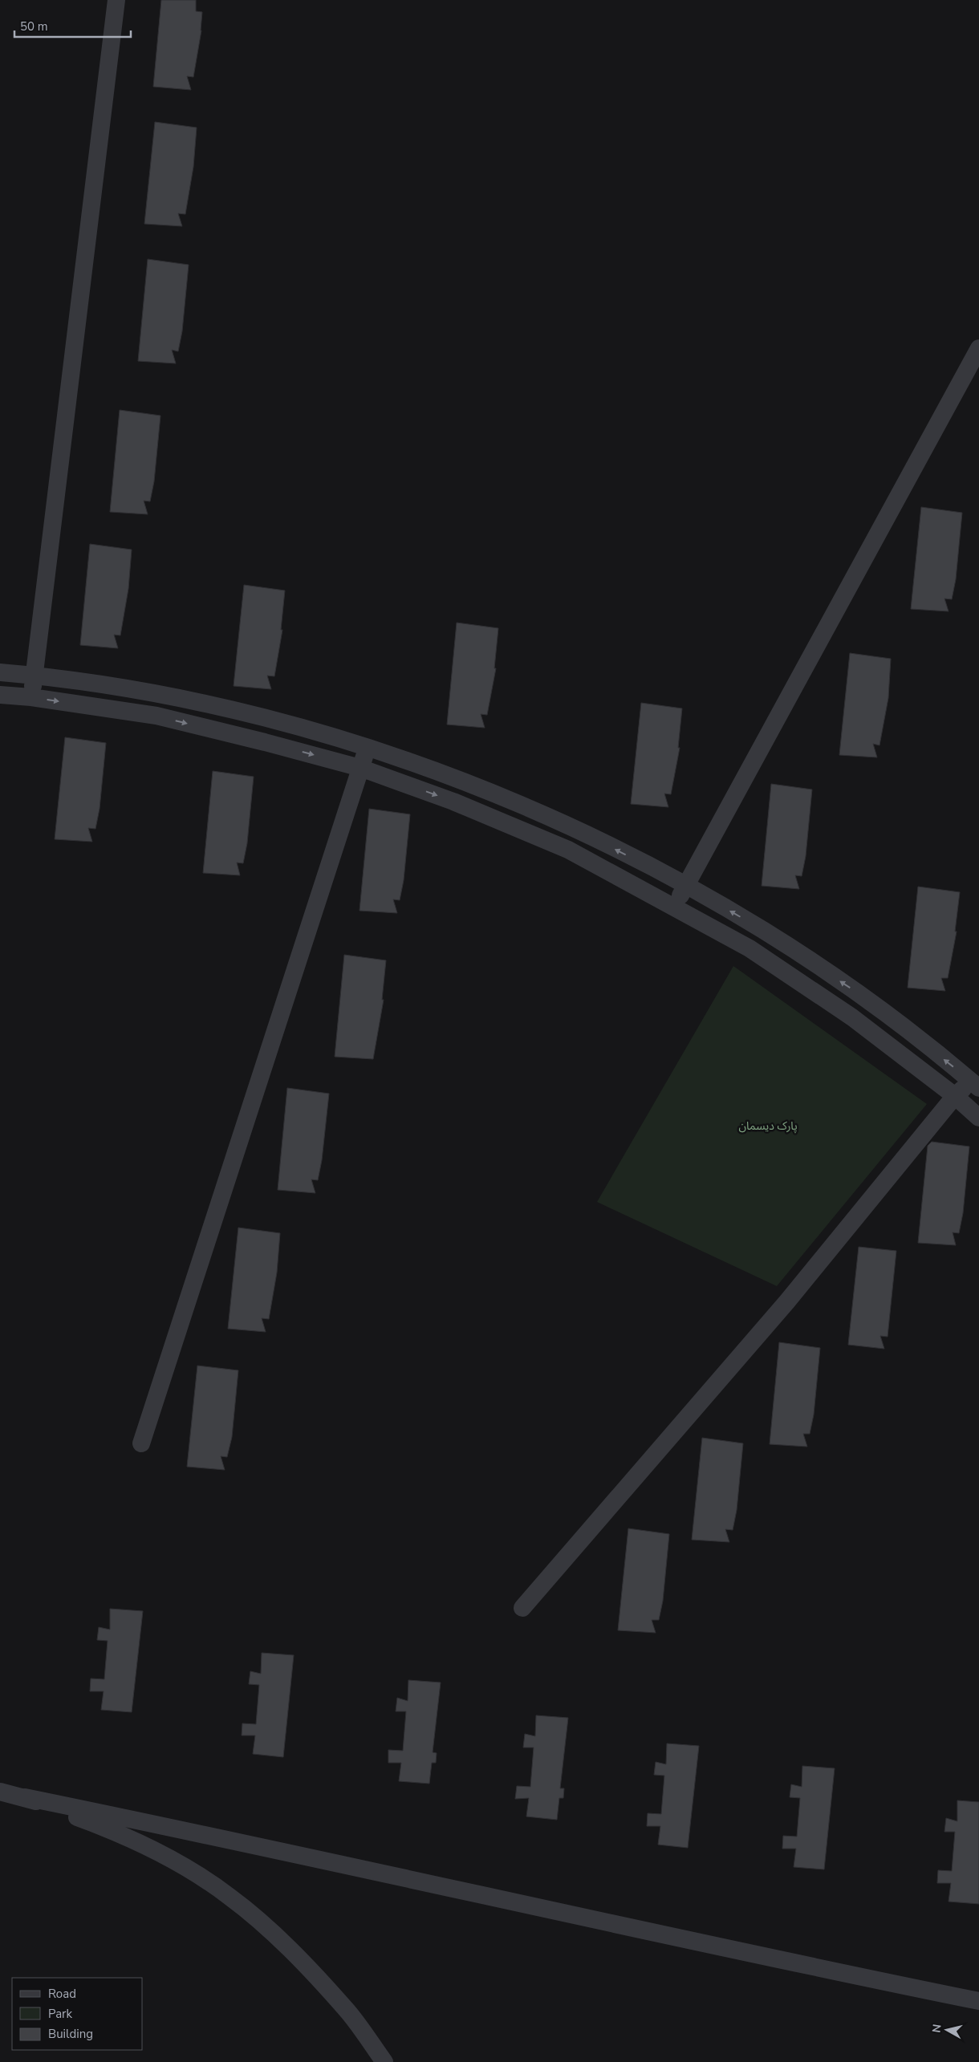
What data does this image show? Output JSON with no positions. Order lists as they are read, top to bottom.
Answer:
{
  "parks": ["پارک دیسمان"],
  "legend": ["Road", "Park", "Building"],
  "scale_bar": "50 m",
  "north": "left"
}
